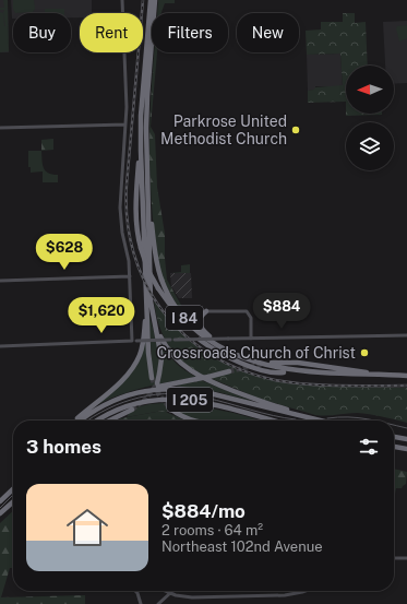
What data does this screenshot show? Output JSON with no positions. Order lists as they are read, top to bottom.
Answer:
{
  "streets": {
    "highway": ["I 84", "I 205"]
  },
  "places": ["Parkrose United Methodist Church", "Crossroads Church of Christ"],
  "north": "left",
  "page": {
    "chip": [
      "Buy",
      "Rent",
      "Filters",
      "New"
    ],
    "price": ["$628", "$884", "$1,620"],
    "heading": "3 homes",
    "list": [
      {
        "name": "$884/mo",
        "note": "2 rooms · 64 m² · Northeast 102nd Avenue"
      }
    ]
  }
}
